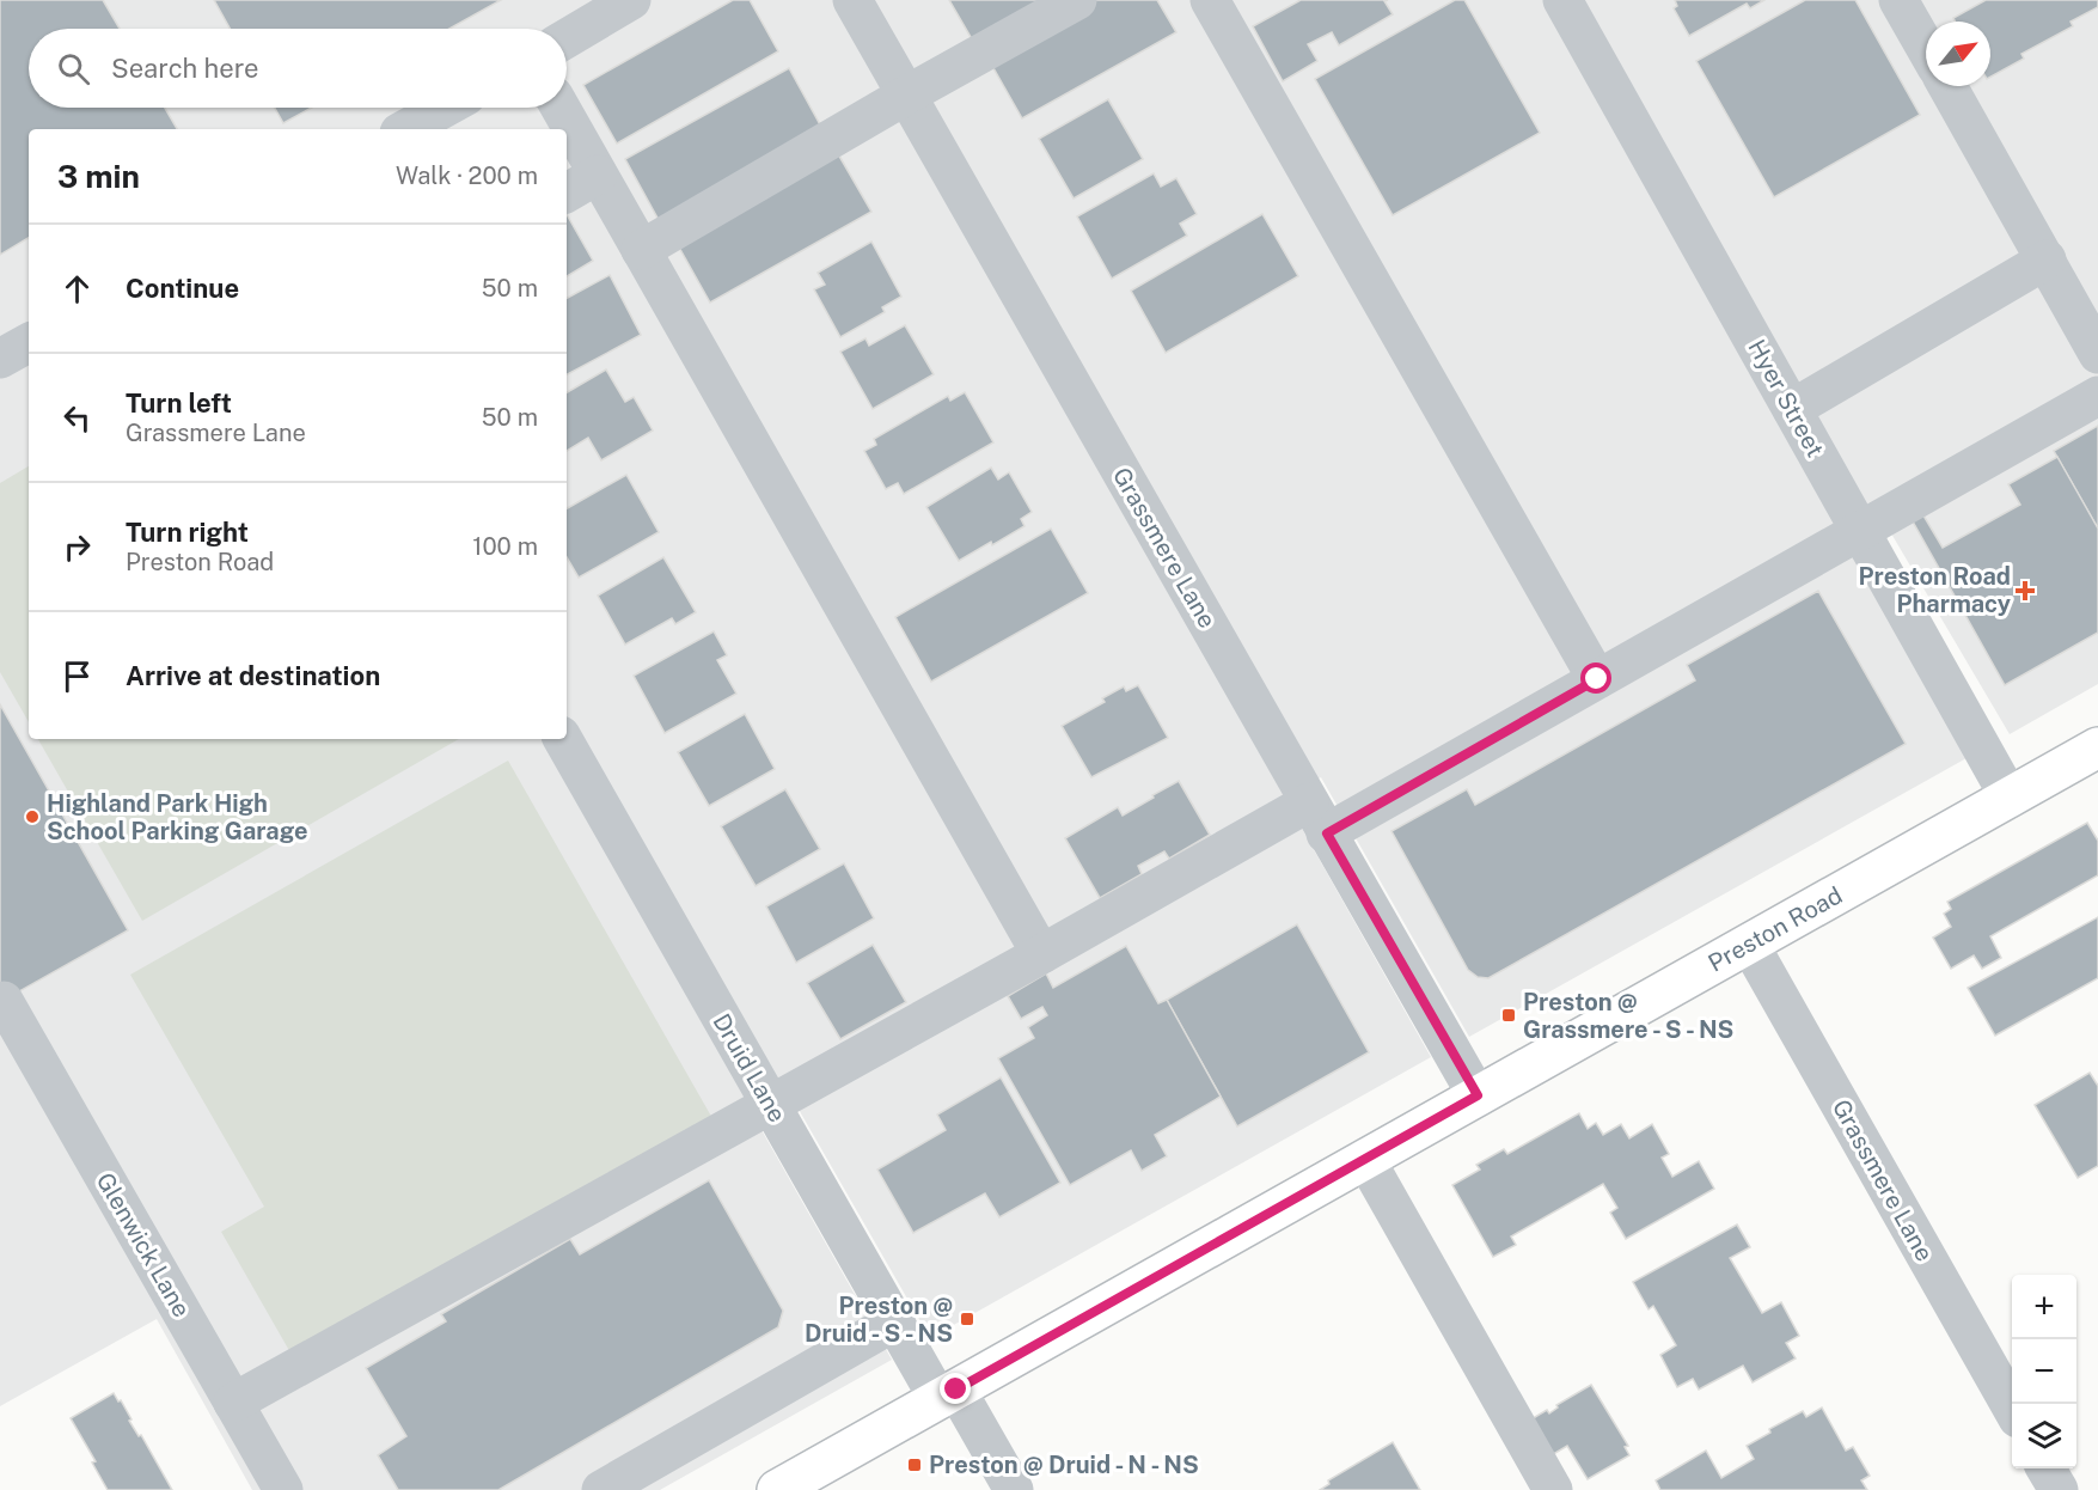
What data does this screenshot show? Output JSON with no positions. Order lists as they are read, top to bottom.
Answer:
{
  "streets": {
    "main road": ["Preston Road"],
    "street": [
      "Hyer Street",
      "Grassmere Lane",
      "Druid Lane",
      "Glenwick Lane"
    ]
  },
  "crossings": [
    ["Hyer Street", "Preston Road"],
    ["Grassmere Lane", "Preston Road"],
    ["Preston Road", "Druid Lane"]
  ],
  "places": {
    "health": ["Preston Road Pharmacy"],
    "other": ["Highland Park High School Parking Garage"],
    "transit": ["Preston @ Grassmere - S - NS", "Preston @ Druid - S - NS", "Preston @ Druid - N - NS"]
  },
  "north": "top right",
  "page": {
    "search": "Search here",
    "heading": ["3 min", "Walk · 200 m"],
    "list": [
      ["Continue", "50 m"],
      ["Turn left", "Grassmere Lane", "50 m"],
      ["Turn right", "Preston Road", "100 m"],
      "Arrive at destination"
    ],
    "map_buttons": ["+", "−"]
  }
}
